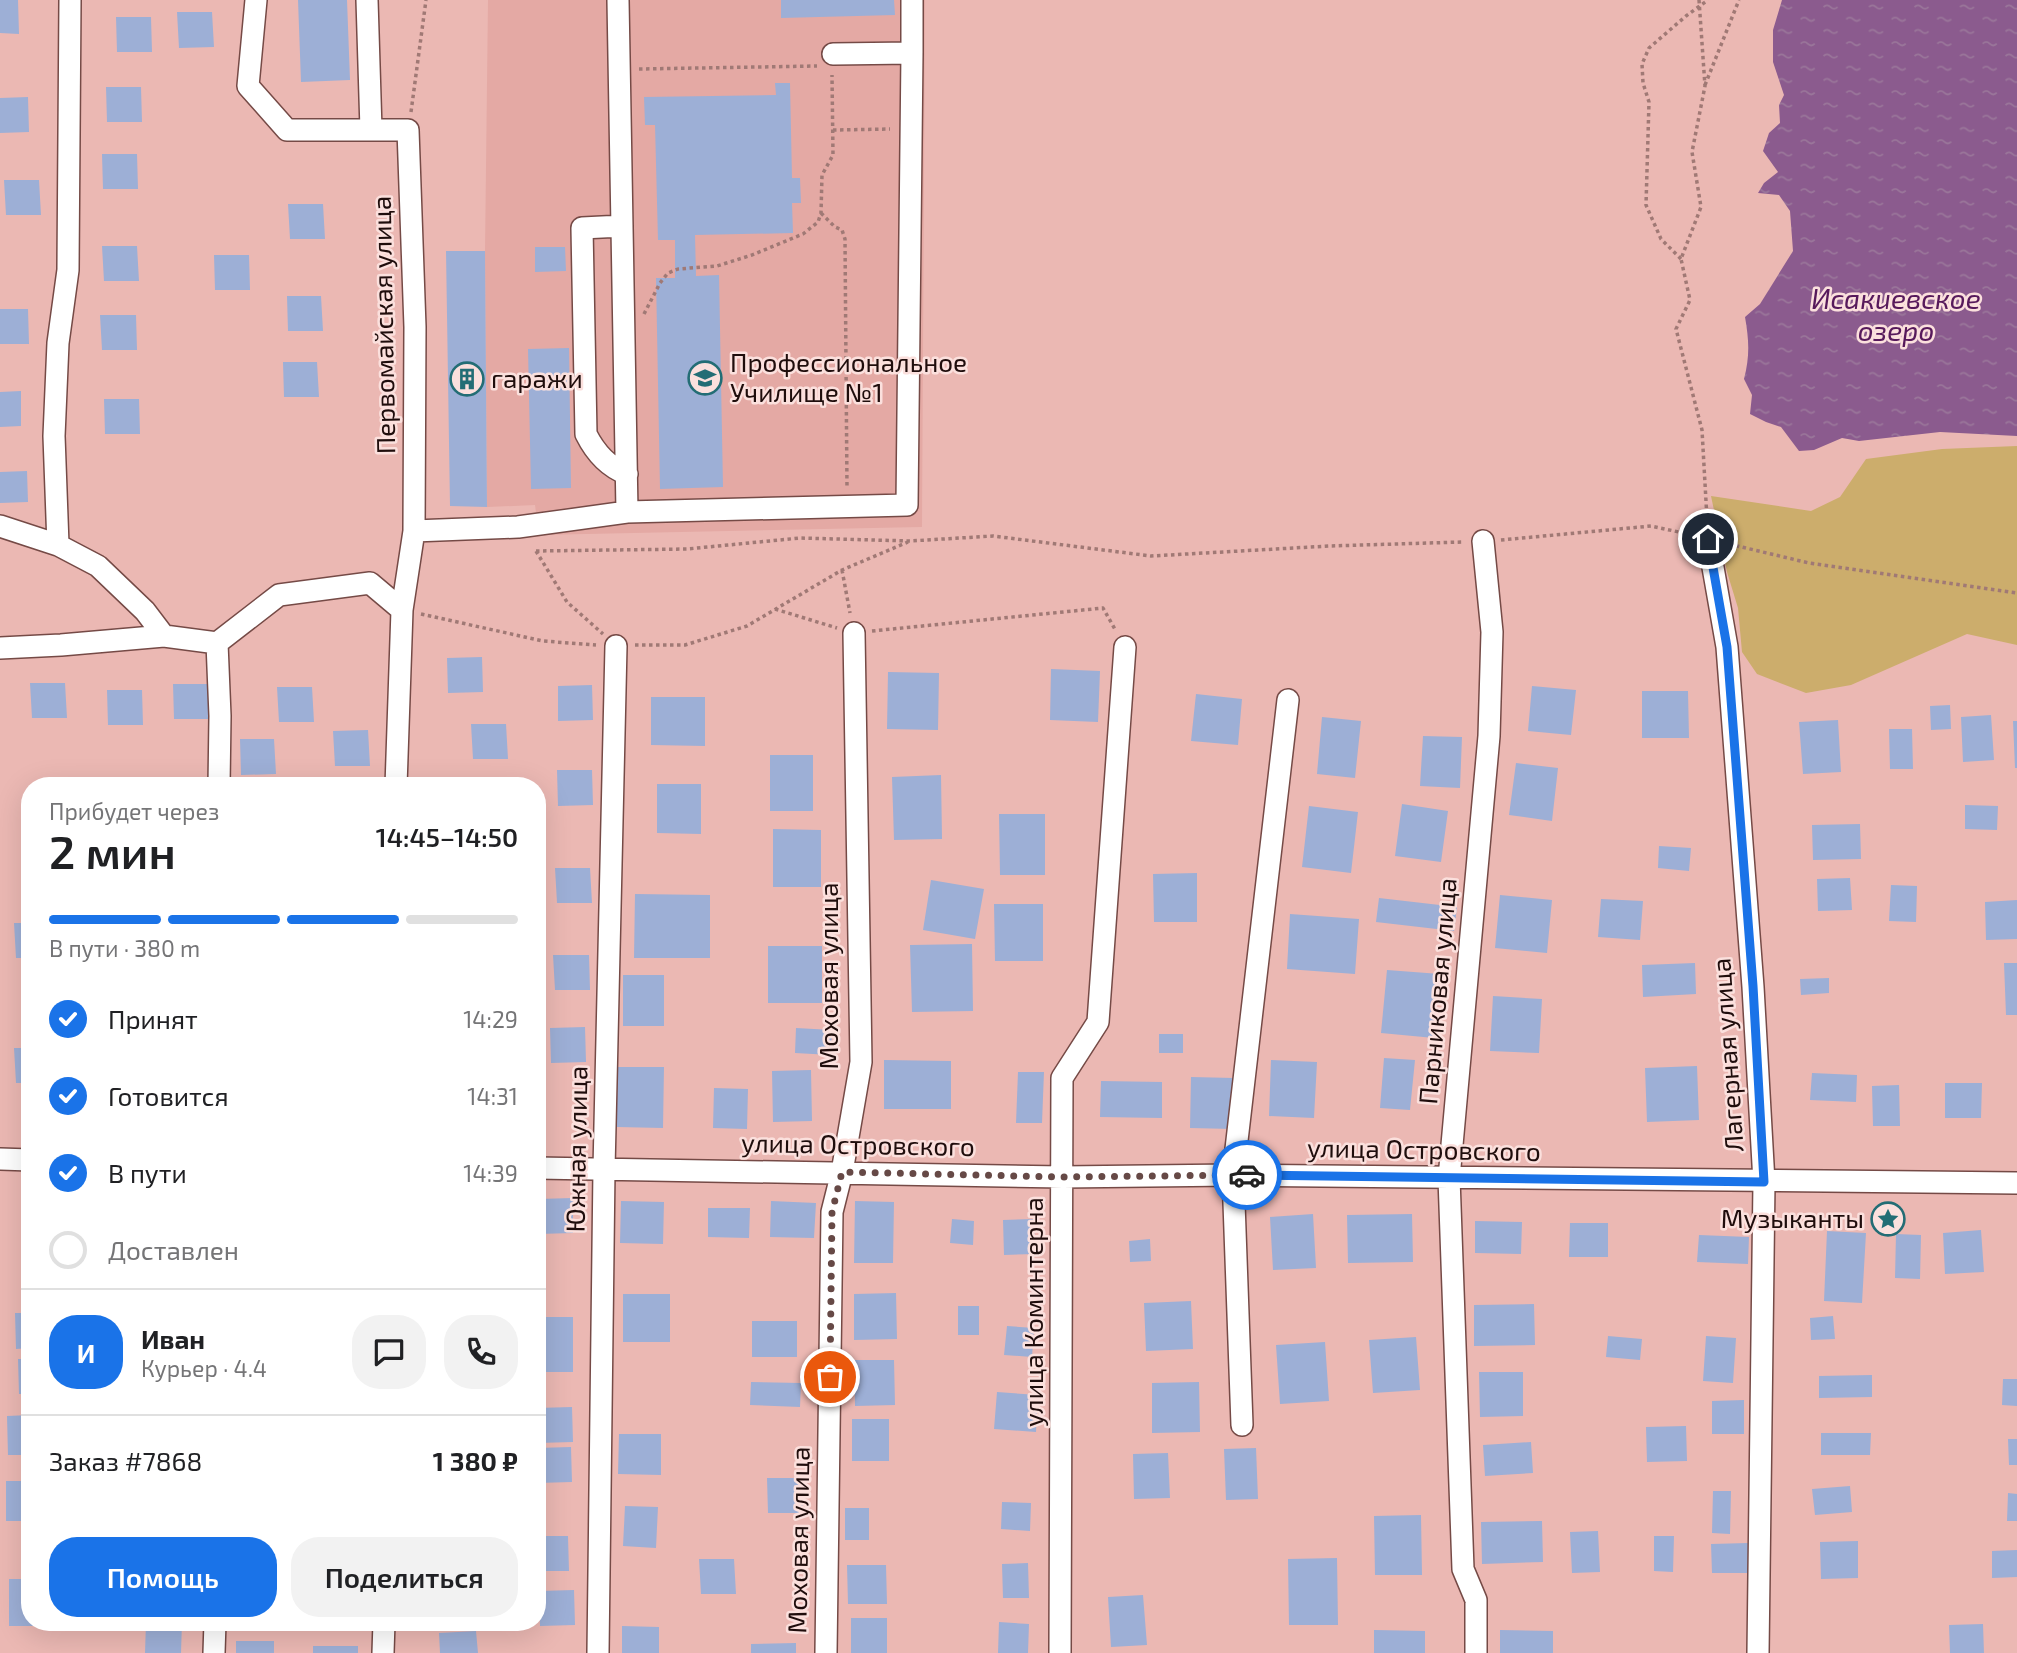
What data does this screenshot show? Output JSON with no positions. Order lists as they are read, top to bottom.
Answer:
{
  "streets": {
    "street": [
      "Первомайская улица",
      "Моховая улица",
      "Парниковая улица",
      "Лагерная улица",
      "улица Островского",
      "Южная улица",
      "улица Коминтерна"
    ]
  },
  "crossings": [
    ["Моховая улица", "улица Островского"],
    ["Парниковая улица", "улица Островского"],
    ["Лагерная улица", "улица Островского"],
    ["улица Островского", "Южная улица"],
    ["улица Островского", "улица Коминтерна"]
  ],
  "water": ["Исакиевское озеро"],
  "places": {
    "school or university": ["Профессиональное Училище №1"],
    "building": ["гаражи"],
    "place": ["Музыканты"]
  },
  "page": {
    "heading": ["2 мин", "Прибудет через", "14:45–14:50"],
    "panel": [
      "Иван",
      "Курьер · 4.4",
      "Заказ #7868",
      "1 380 ₽"
    ],
    "bar": "В пути · 380 m",
    "list": [
      ["Принят", "14:29"],
      ["Готовится", "14:31"],
      ["В пути", "14:39"],
      "Доставлен"
    ],
    "round": "И",
    "buttons": ["Помощь", "Поделиться"]
  }
}
